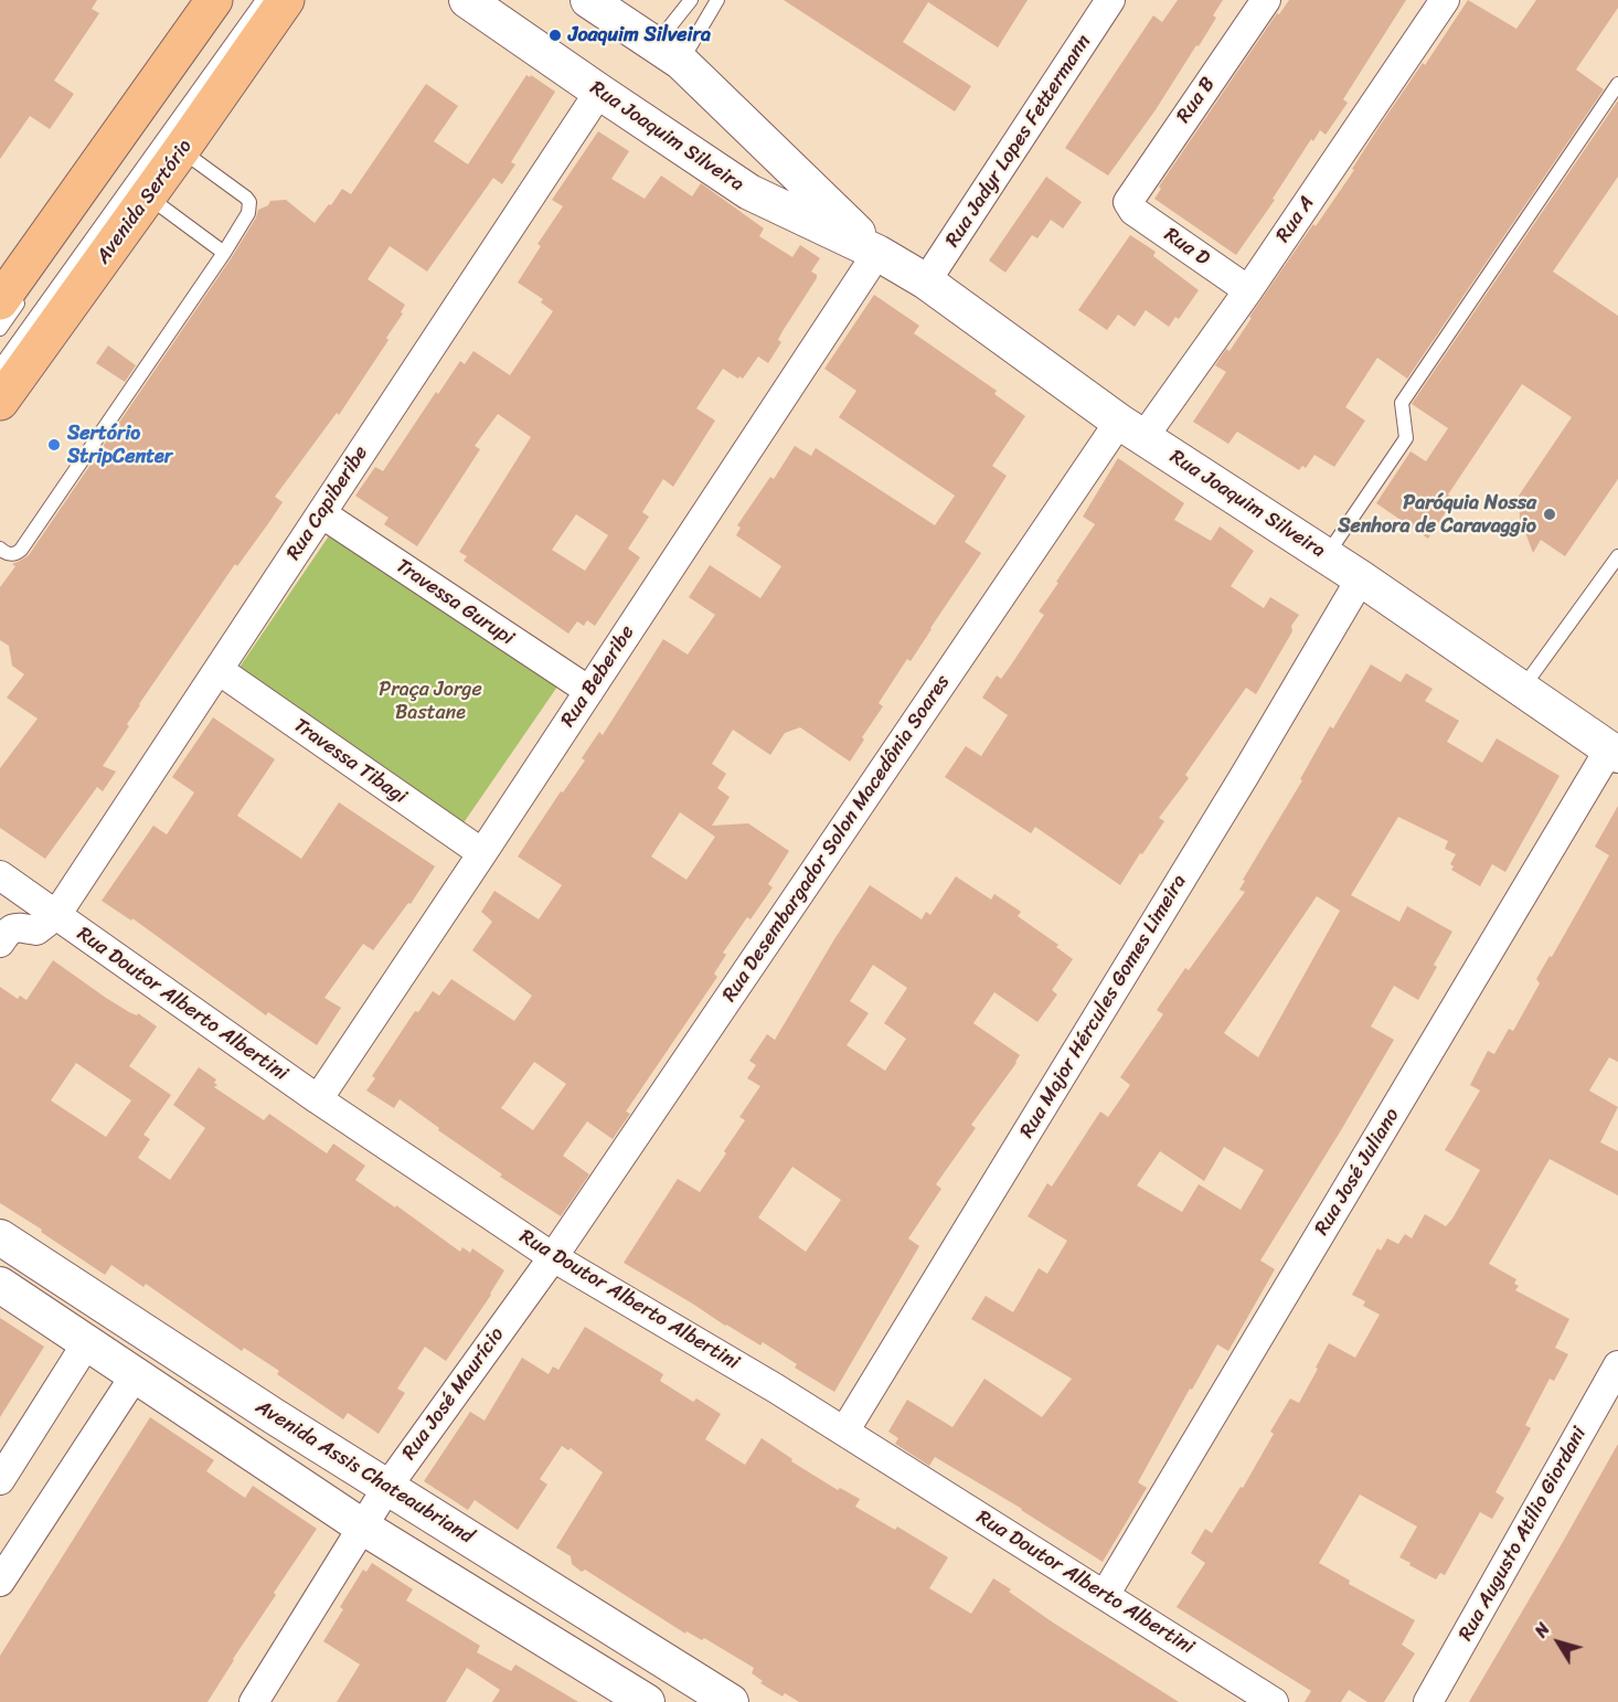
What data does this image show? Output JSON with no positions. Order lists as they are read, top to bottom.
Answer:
{
  "streets": {
    "main road": ["Avenida Sertório"],
    "street": [
      "Rua B",
      "Rua Joaquim Silveira",
      "Rua Jadyr Lopes Fettermann",
      "Rua A",
      "Rua D",
      "Rua Capiberibe",
      "Travessa Gurupi",
      "Rua Beberibe",
      "Travessa Tibagi",
      "Rua Desembargador Solon Macedônia Soares",
      "Rua Doutor Alberto Albertini",
      "Rua Major Hércules Gomes Limeira",
      "Rua José Juliano",
      "Rua José Maurício",
      "Avenida Assis Chateaubriand",
      "Rua Augusto Atílio Giordani"
    ]
  },
  "crossings": [
    ["Rua B", "Rua D"],
    ["Rua Joaquim Silveira", "Rua Jadyr Lopes Fettermann"],
    ["Rua Joaquim Silveira", "Rua A"],
    ["Rua Joaquim Silveira", "Rua Capiberibe"],
    ["Rua Joaquim Silveira", "Rua Beberibe"],
    ["Rua Joaquim Silveira", "Rua Desembargador Solon Macedônia Soares"],
    ["Rua Joaquim Silveira", "Rua Major Hércules Gomes Limeira"],
    ["Rua Joaquim Silveira", "Rua José Juliano"],
    ["Rua A", "Rua D"],
    ["Rua A", "Rua Desembargador Solon Macedônia Soares"],
    ["Rua Capiberibe", "Travessa Gurupi"],
    ["Rua Capiberibe", "Travessa Tibagi"],
    ["Rua Capiberibe", "Rua Doutor Alberto Albertini"],
    ["Travessa Gurupi", "Rua Beberibe"],
    ["Rua Beberibe", "Travessa Tibagi"],
    ["Rua Beberibe", "Rua Doutor Alberto Albertini"],
    ["Rua Desembargador Solon Macedônia Soares", "Rua Doutor Alberto Albertini"],
    ["Rua Desembargador Solon Macedônia Soares", "Rua José Maurício"],
    ["Rua Doutor Alberto Albertini", "Rua Major Hércules Gomes Limeira"],
    ["Rua Doutor Alberto Albertini", "Rua José Juliano"],
    ["Rua Doutor Alberto Albertini", "Rua José Maurício"],
    ["Rua José Maurício", "Avenida Assis Chateaubriand"]
  ],
  "parks": ["Praça Jorge Bastane"],
  "places": ["Joaquim Silveira", "Sertório StripCenter", "Paróquia Nossa Senhora de Caravaggio"],
  "north": "top left"
}
